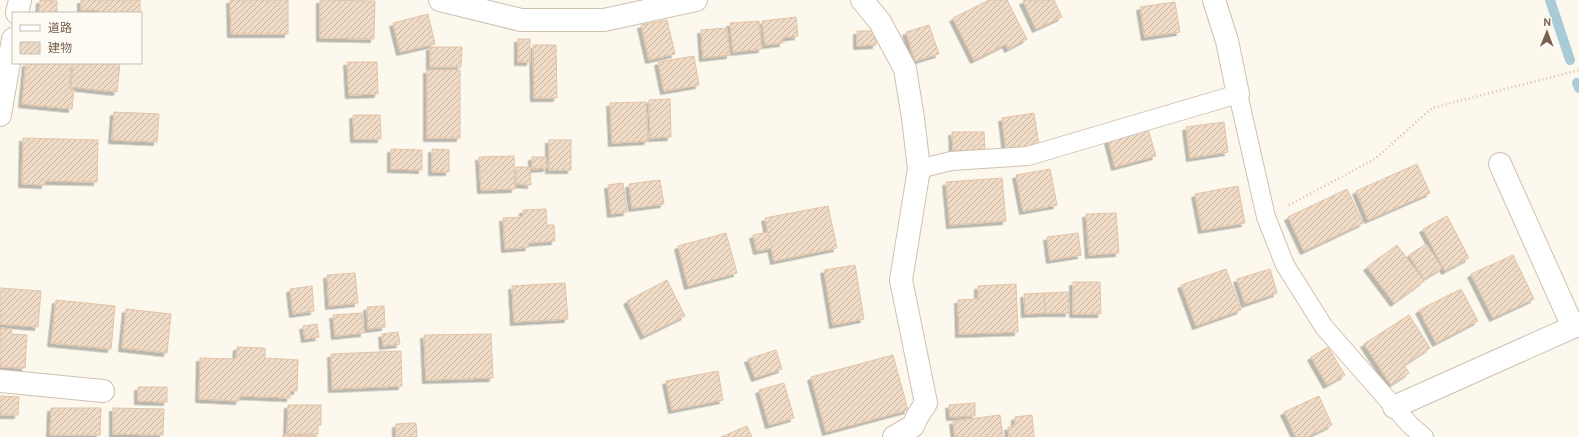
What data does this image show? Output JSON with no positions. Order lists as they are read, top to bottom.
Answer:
{
  "legend": ["道路", "建物"],
  "north": "top"
}
